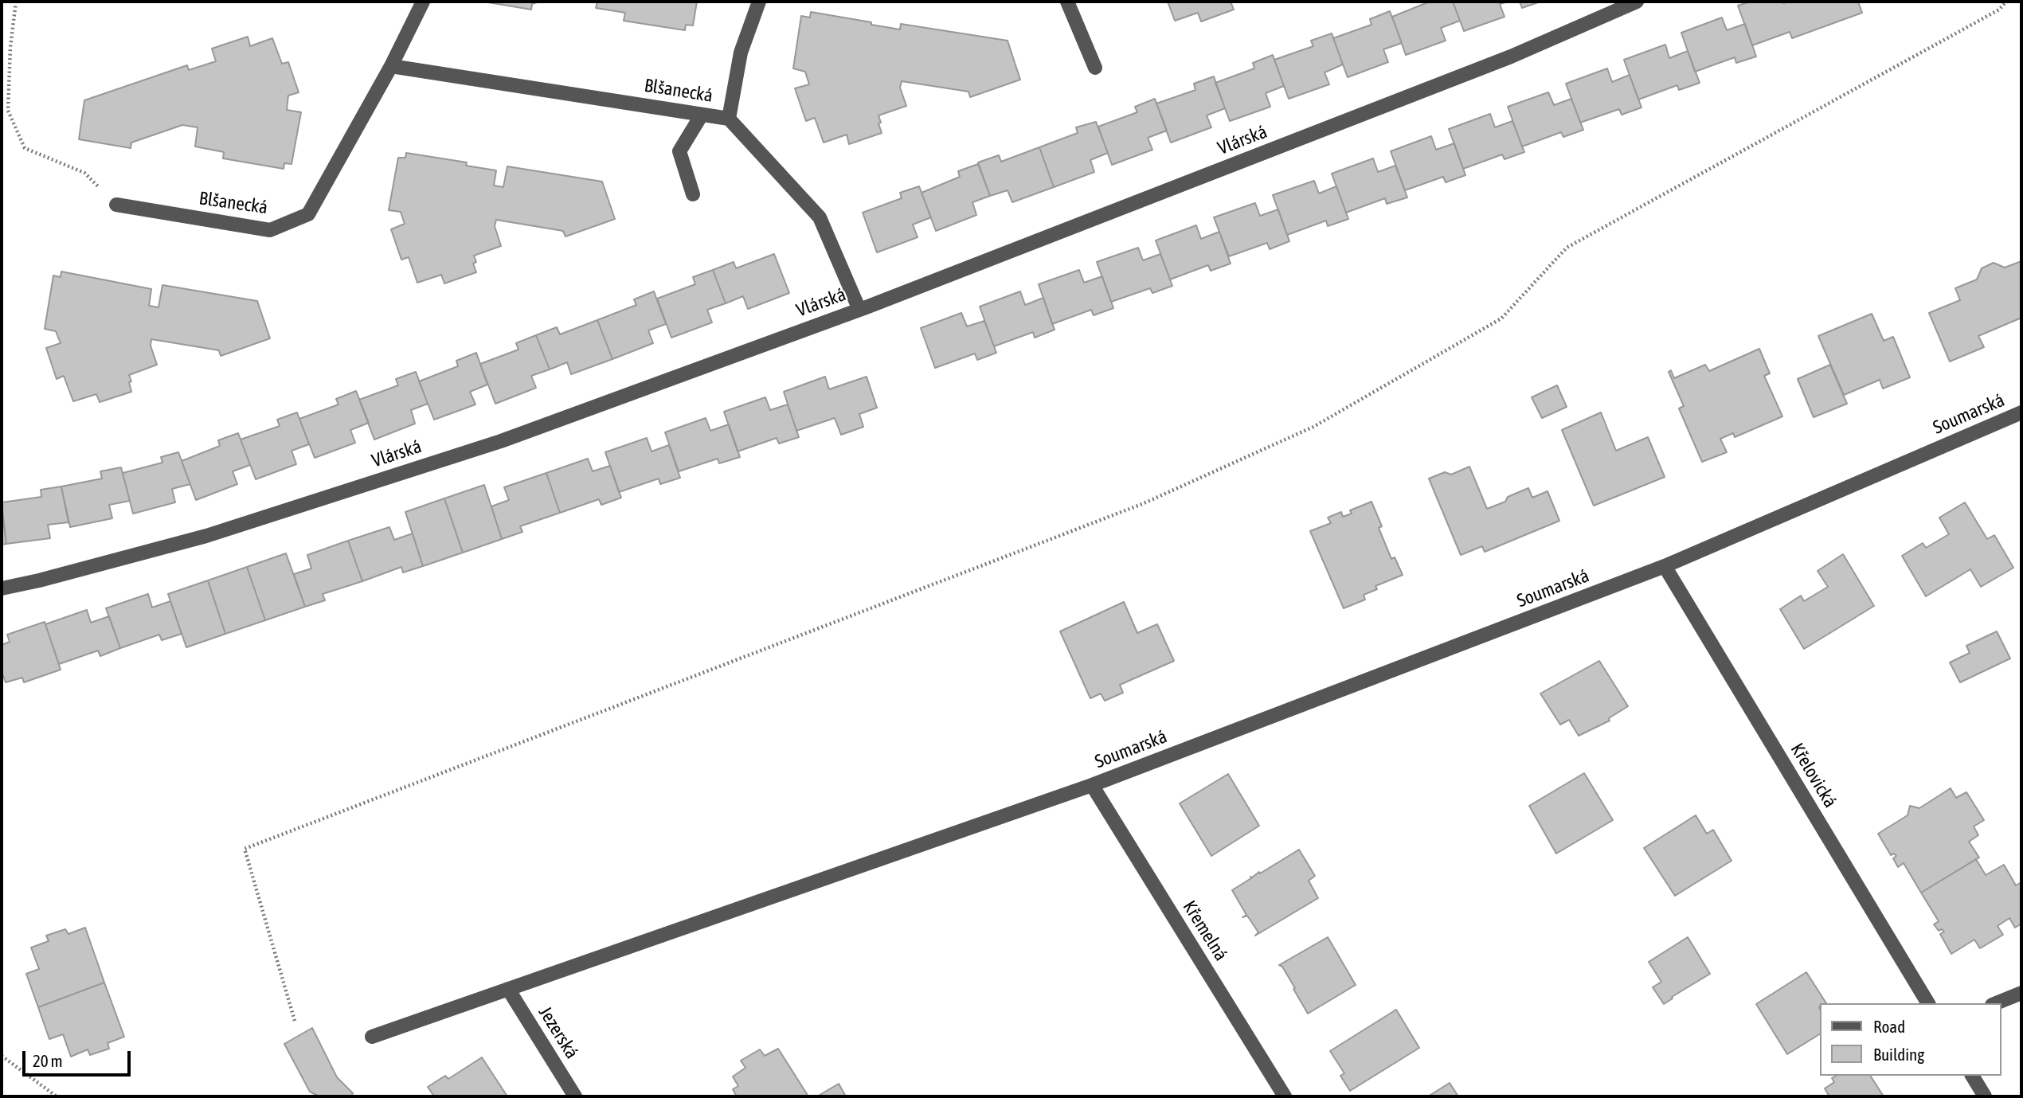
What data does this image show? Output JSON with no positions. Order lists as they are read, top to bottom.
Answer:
{
  "streets": {
    "street": [
      "Blšanecká",
      "Vlárská",
      "Soumarská",
      "Křelovická",
      "Křemelná",
      "Jezerská"
    ]
  },
  "crossings": [
    ["Blšanecká", "Vlárská"],
    ["Soumarská", "Křelovická"],
    ["Soumarská", "Křemelná"],
    ["Soumarská", "Jezerská"]
  ],
  "legend": ["Road", "Building"],
  "scale_bar": "20 m"
}
